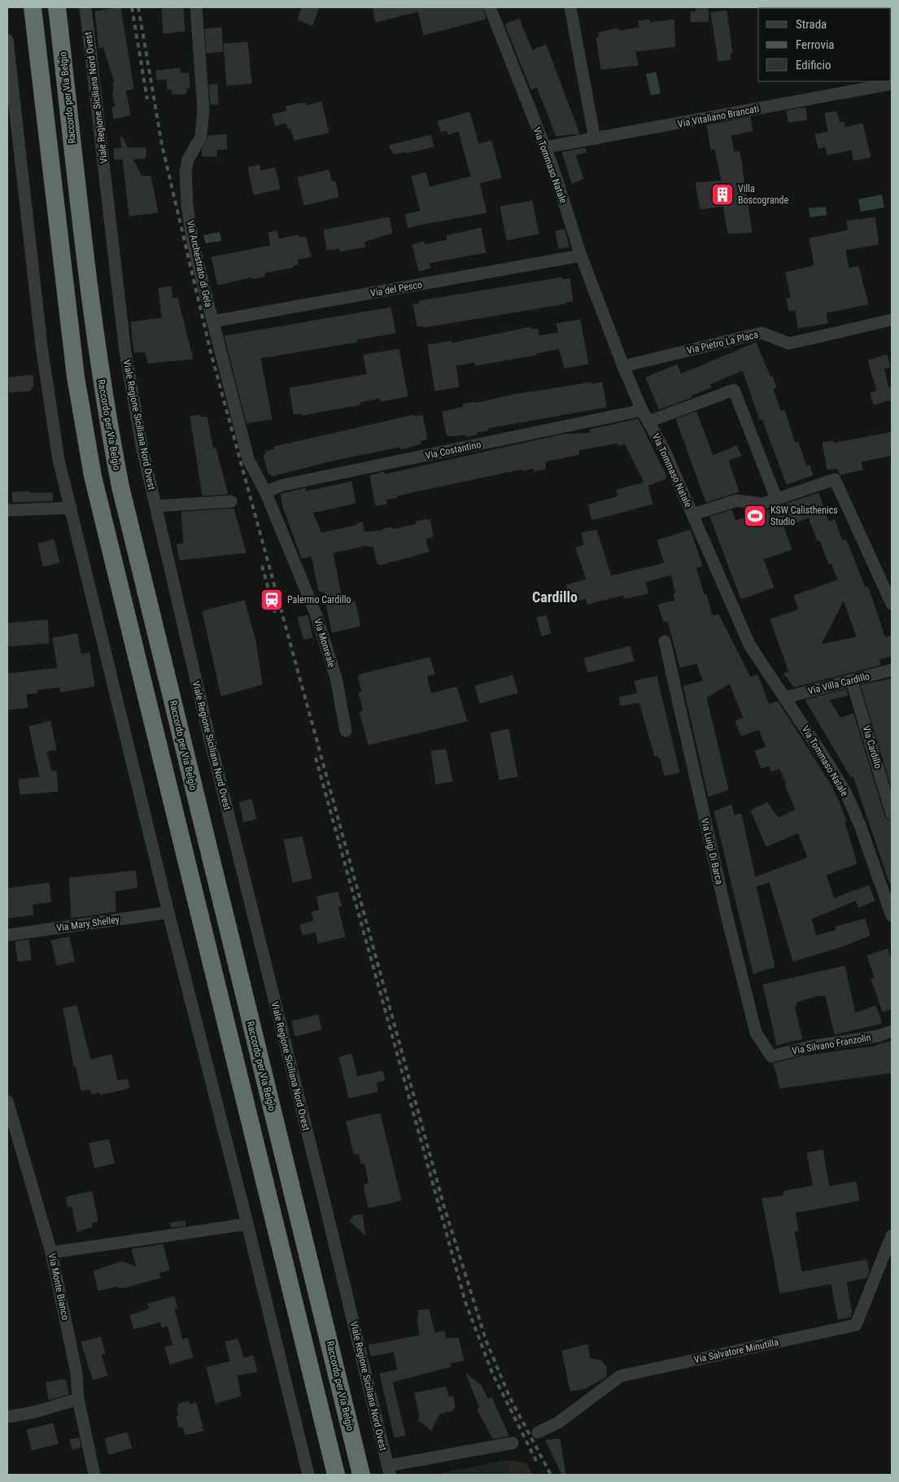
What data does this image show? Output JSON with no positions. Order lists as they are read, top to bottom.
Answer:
{
  "streets": {
    "highway": ["Raccordo per Via Belgio"],
    "street": [
      "Viale Regione Siciliana Nord Ovest",
      "Via Vitaliano Brancati",
      "Via Tommaso Natale",
      "Via Archestrato di Gela",
      "Via del Pesco",
      "Via Pietro La Placa",
      "Via Costantino",
      "Via Monreale",
      "Via Villa Cardillo",
      "Via Cardillo",
      "Via Luigi Di Barca",
      "Via Mary Shelley",
      "Via Silvano Franzolin",
      "Via Monte Bianco",
      "Via Salvatore Minutilla"
    ]
  },
  "crossings": [
    ["Via Vitaliano Brancati", "Via Tommaso Natale"],
    ["Via Tommaso Natale", "Via del Pesco"],
    ["Via Tommaso Natale", "Via Pietro La Placa"],
    ["Via Tommaso Natale", "Via Costantino"],
    ["Via Tommaso Natale", "Via Villa Cardillo"],
    ["Via Archestrato di Gela", "Via del Pesco"],
    ["Via Archestrato di Gela", "Via Costantino"],
    ["Via Archestrato di Gela", "Via Monreale"],
    ["Via Costantino", "Via Monreale"],
    ["Via Villa Cardillo", "Via Cardillo"],
    ["Via Luigi Di Barca", "Via Silvano Franzolin"]
  ],
  "districts": ["Cardillo"],
  "places": {
    "building": ["Villa Boscogrande"],
    "sports": ["KSW Calisthenics Studio"],
    "station": ["Palermo Cardillo"]
  },
  "legend": ["Strada", "Ferrovia", "Edificio"]
}
